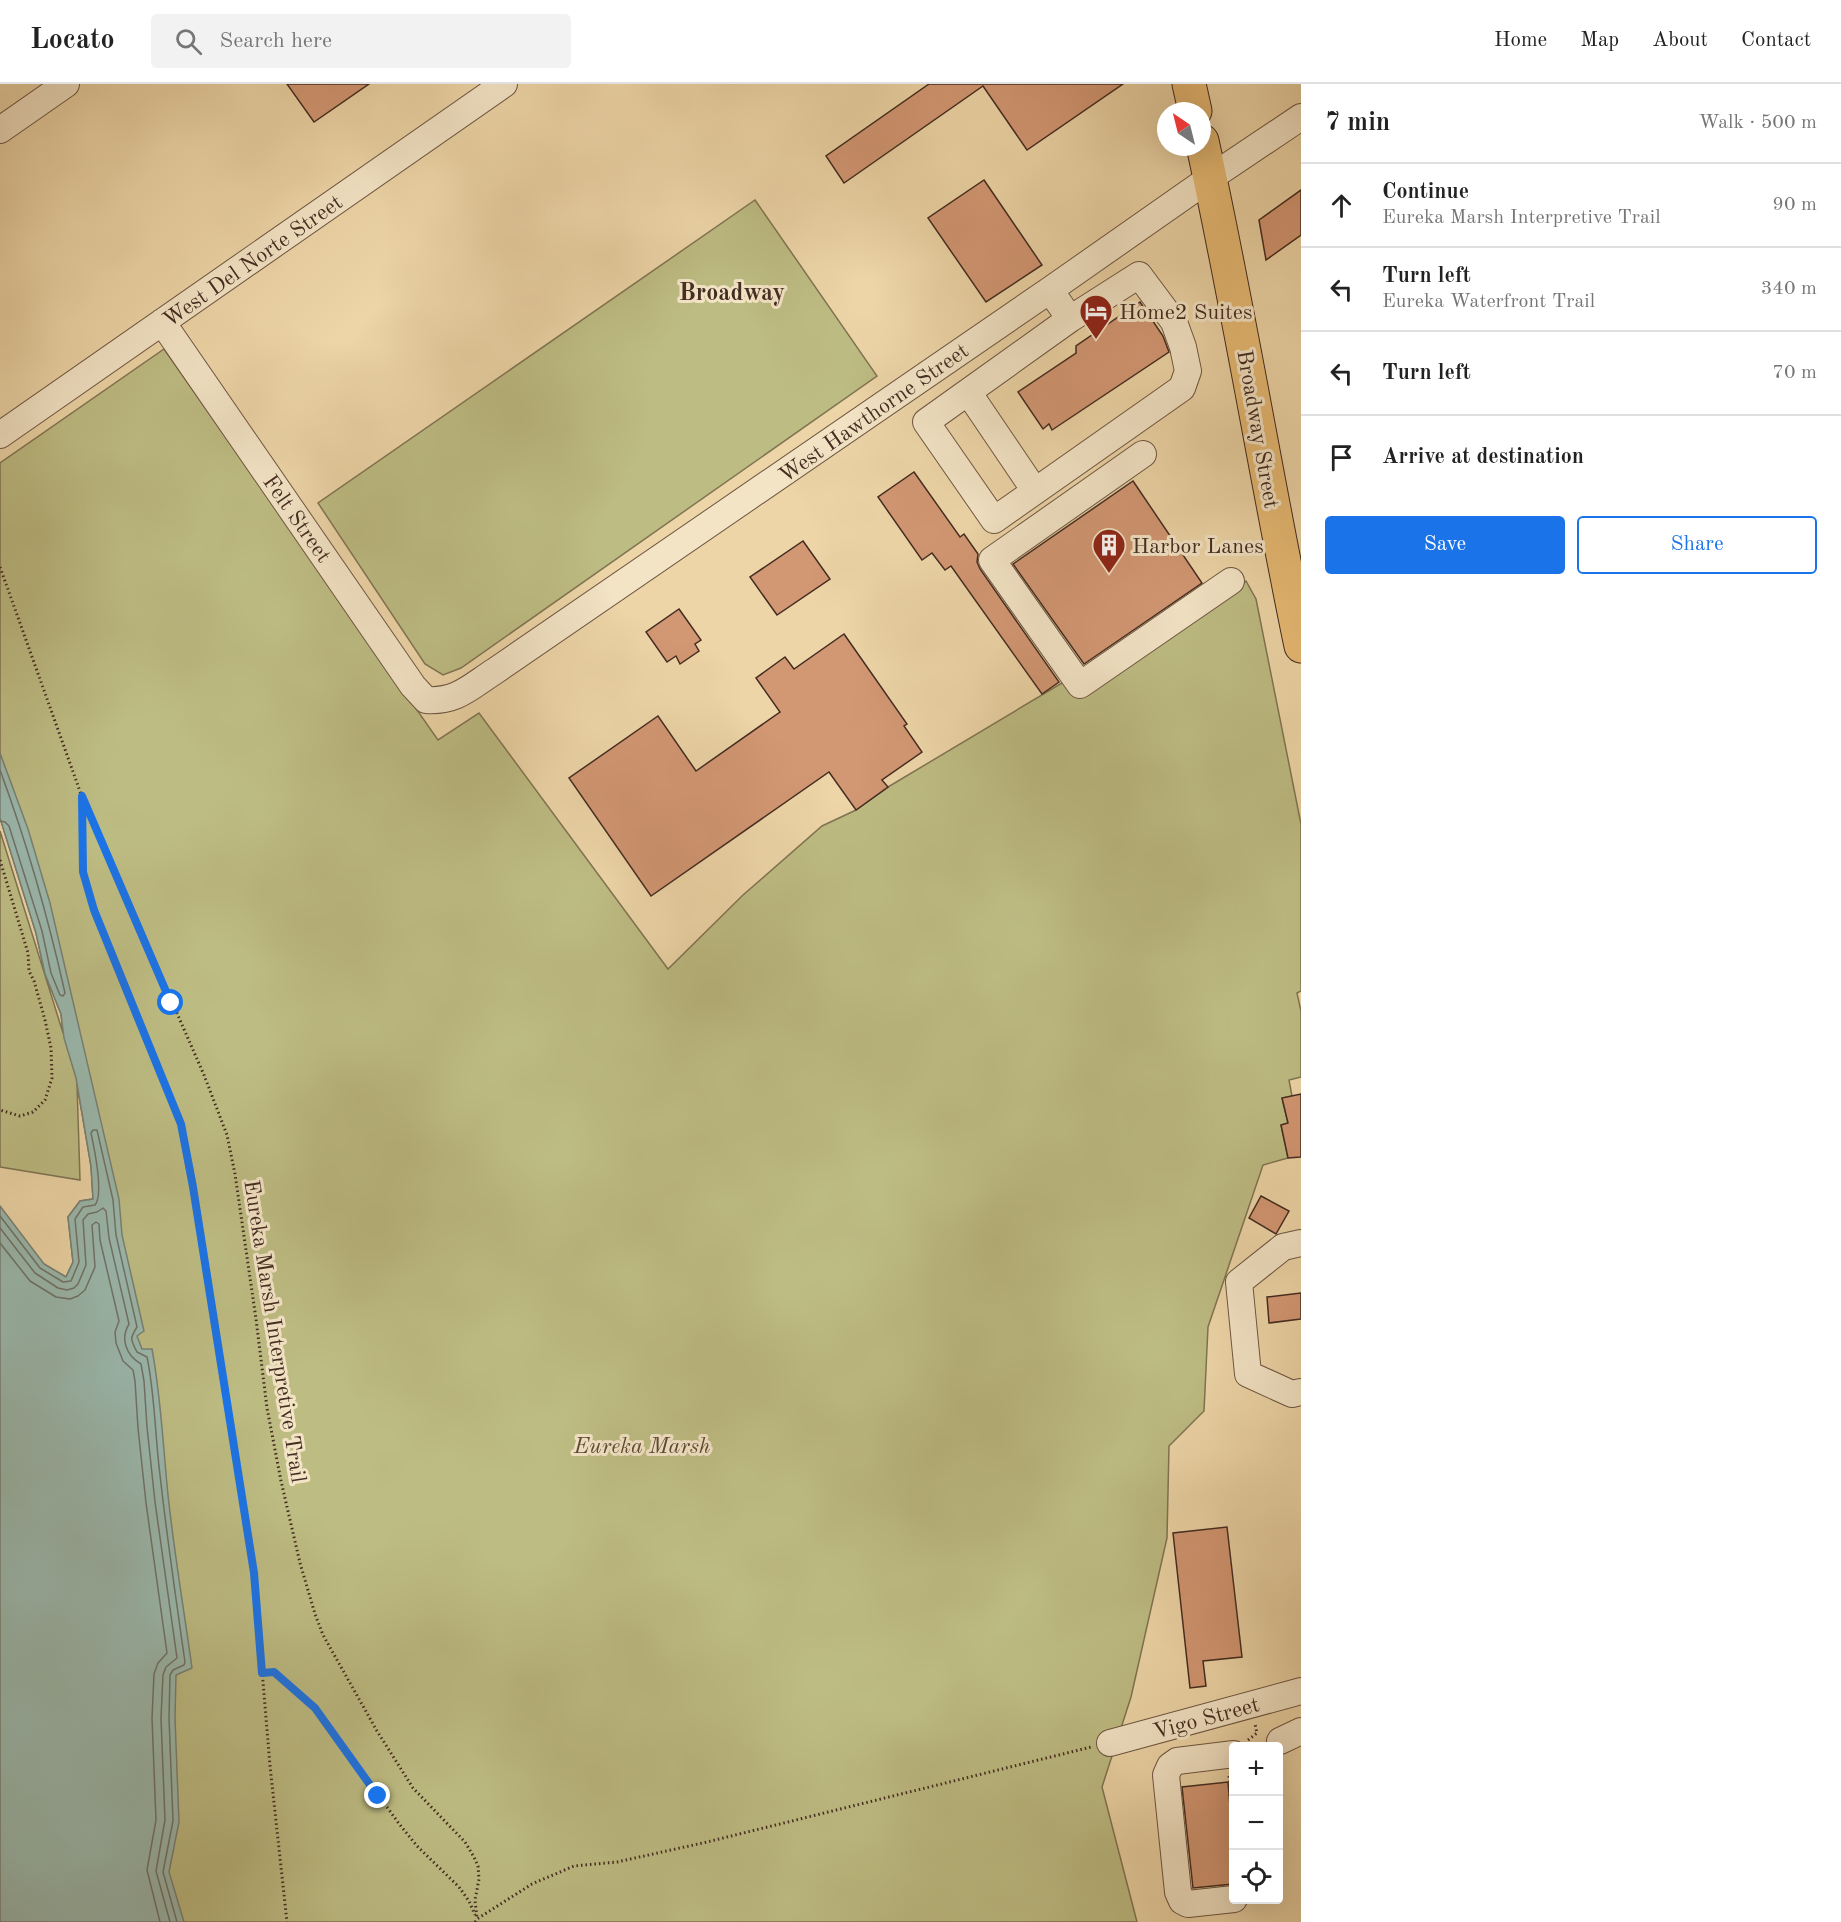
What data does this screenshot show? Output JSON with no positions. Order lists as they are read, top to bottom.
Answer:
{
  "streets": {
    "highway": ["Broadway Street"],
    "street": [
      "West Del Norte Street",
      "West Hawthorne Street",
      "Felt Street",
      "Vigo Street"
    ],
    "path": ["Eureka Marsh Interpretive Trail"]
  },
  "crossings": [
    ["West Del Norte Street", "Felt Street"],
    ["West Hawthorne Street", "Broadway Street"],
    ["West Hawthorne Street", "Felt Street"]
  ],
  "districts": ["Broadway"],
  "parks": ["Eureka Marsh"],
  "places": {
    "hotel": ["Home2 Suites"],
    "building": ["Harbor Lanes"]
  },
  "north": "top left",
  "page": {
    "header": "Locato",
    "search": "Search here",
    "nav": [
      "Home",
      "Map",
      "About",
      "Contact"
    ],
    "heading": ["7 min", "Walk · 500 m"],
    "list": [
      ["Continue", "Eureka Marsh Interpretive Trail", "90 m"],
      ["Turn left", "Eureka Waterfront Trail", "340 m"],
      ["Turn left", "70 m"],
      "Arrive at destination"
    ],
    "buttons": ["Save", "Share"],
    "map_buttons": ["+", "−"]
  }
}
